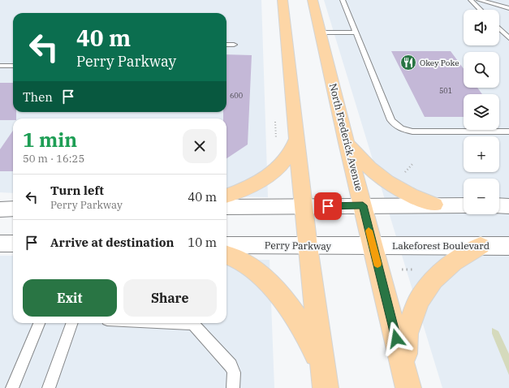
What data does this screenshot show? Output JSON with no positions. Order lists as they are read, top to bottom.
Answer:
{
  "streets": {
    "main road": ["North Frederick Avenue"],
    "street": ["Perry Parkway", "Lakeforest Boulevard"]
  },
  "crossings": [
    ["North Frederick Avenue", "Perry Parkway"],
    ["North Frederick Avenue", "Lakeforest Boulevard"],
    ["Perry Parkway", "Lakeforest Boulevard"]
  ],
  "places": {
    "restaurant": ["Okey Poke"]
  },
  "house_numbers": ["501", "600"],
  "page": {
    "map_buttons": ["+", "−"],
    "turn": ["40 m", "Perry Parkway"],
    "then": "Then",
    "heading": ["1 min", "50 m · 16:25"],
    "list": [
      {
        "name": "Turn left",
        "note": "Perry Parkway",
        "value": "40 m"
      },
      {
        "name": "Arrive at destination",
        "value": "10 m"
      }
    ],
    "buttons": ["Exit", "Share"]
  }
}
